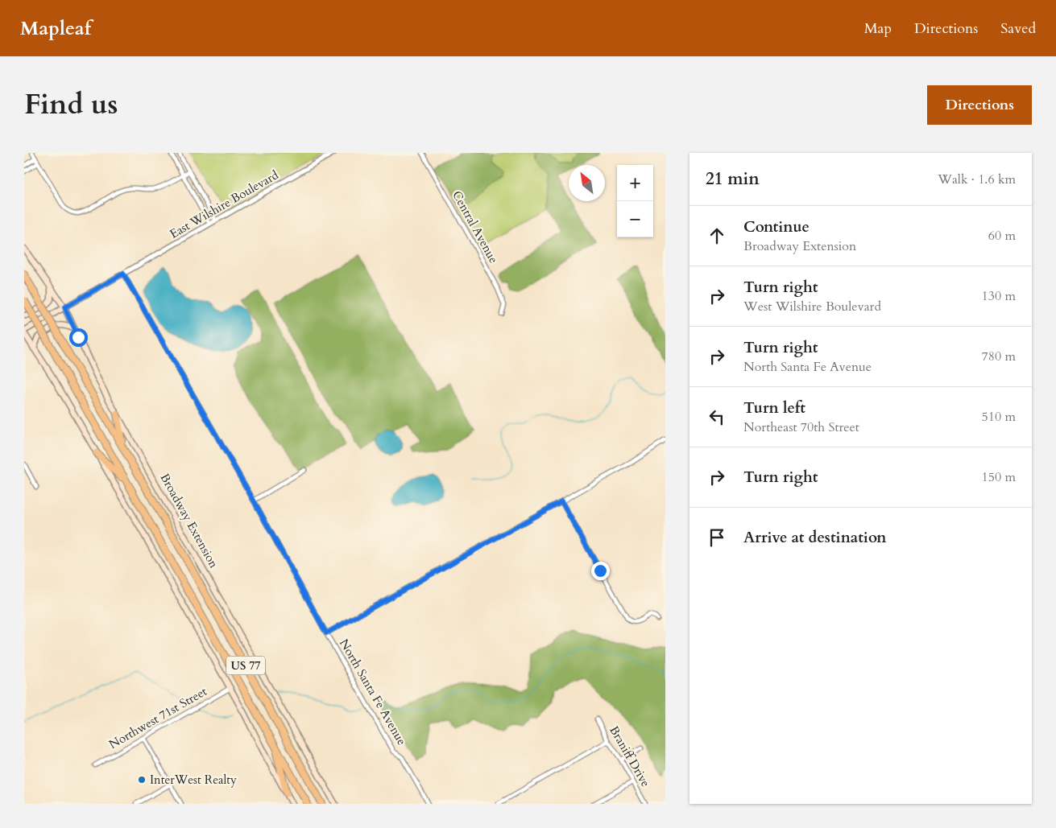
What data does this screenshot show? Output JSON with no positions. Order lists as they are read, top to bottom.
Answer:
{
  "streets": {
    "highway": ["Broadway Extension", "US 77"],
    "street": [
      "East Wilshire Boulevard",
      "Central Avenue",
      "North Santa Fe Avenue",
      "Northwest 71st Street",
      "Braniff Drive"
    ]
  },
  "crossings": [
    ["East Wilshire Boulevard", "Broadway Extension"],
    ["East Wilshire Boulevard", "North Santa Fe Avenue"]
  ],
  "places": ["InterWest Realty"],
  "north": "top left",
  "page": {
    "header": "Mapleaf",
    "nav": ["Map", "Directions", "Saved"],
    "title": "Find us",
    "buttons": "Directions",
    "heading": ["21 min", "Walk · 1.6 km"],
    "map_buttons": ["+", "−"],
    "list": [
      ["Continue", "Broadway Extension", "60 m"],
      ["Turn right", "West Wilshire Boulevard", "130 m"],
      ["Turn right", "North Santa Fe Avenue", "780 m"],
      ["Turn left", "Northeast 70th Street", "510 m"],
      ["Turn right", "150 m"],
      "Arrive at destination"
    ]
  }
}
